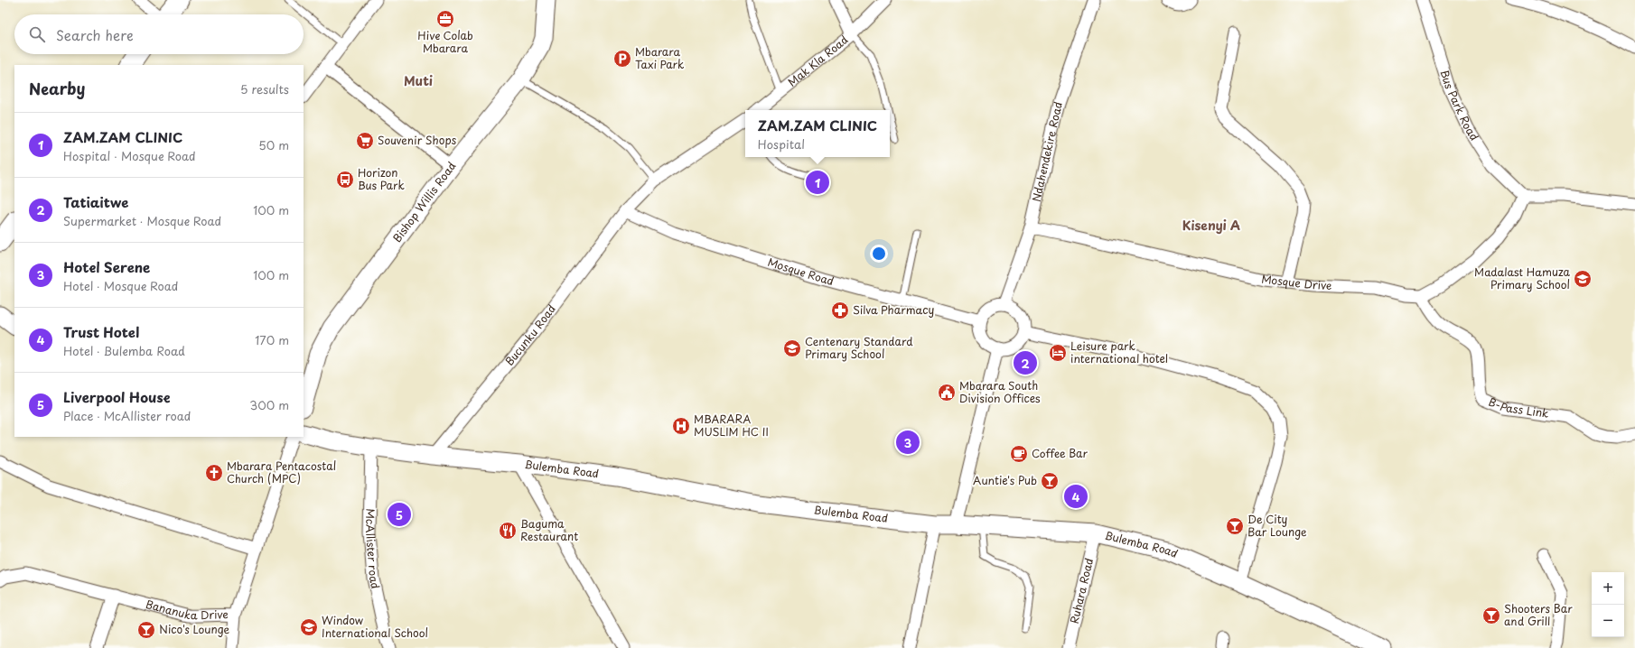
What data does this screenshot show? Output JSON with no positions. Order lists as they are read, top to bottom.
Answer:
{
  "streets": {
    "main road": ["Bishop Willis Road", "Bulemba Road"],
    "street": [
      "Mak Kla Road",
      "Bus Park Road",
      "Ndahendekire Road",
      "Mosque Road",
      "Mosque Drive",
      "Bucunku Road",
      "B-Pass Link",
      "McAllister road",
      "Ruhara Road",
      "Bananuka Drive"
    ]
  },
  "crossings": [
    ["Mak Kla Road", "Mosque Road"],
    ["Mak Kla Road", "Bucunku Road"],
    ["Ndahendekire Road", "Mosque Road"],
    ["Ndahendekire Road", "Mosque Drive"],
    ["Mosque Road", "Bucunku Road"],
    ["Mosque Drive", "B-Pass Link"],
    ["Bucunku Road", "Bulemba Road"],
    ["Bulemba Road", "McAllister road"],
    ["Bulemba Road", "Ruhara Road"]
  ],
  "districts": ["Muti", "Kisenyi A"],
  "places": {
    "office": ["Hive Colab Mbarara"],
    "parking": ["Mbarara Taxi Park"],
    "supermarket": ["Souvenir Shops"],
    "bus stop": ["Horizon Bus Park"],
    "school or university": ["Madalast Hamuza Primary School", "Centenary Standard Primary School", "Window International School"],
    "pharmacy": ["Silva Pharmacy"],
    "hotel": ["Leisure park international hotel"],
    "public building": ["Mbarara South Division Offices"],
    "hospital": ["MBARARA MUSLIM HC II"],
    "cafe": ["Coffee Bar"],
    "church": ["Mbarara Pentacostal Church (MPC)"],
    "bar": [
      "Auntie's Pub",
      "De City Bar Lounge",
      "Shooters Bar and Grill",
      "Nico's Lounge"
    ],
    "restaurant": ["Baguma Restaurant"]
  },
  "page": {
    "search": "Search here",
    "heading": ["Nearby", "5 results"],
    "popup": ["ZAM.ZAM CLINIC", "Hospital"],
    "list": [
      {
        "mark": "1",
        "name": "ZAM.ZAM CLINIC",
        "note": "Hospital · Mosque Road",
        "value": "50 m"
      },
      {
        "mark": "2",
        "name": "Tatiaitwe",
        "note": "Supermarket · Mosque Road",
        "value": "100 m"
      },
      {
        "mark": "3",
        "name": "Hotel Serene",
        "note": "Hotel · Mosque Road",
        "value": "100 m"
      },
      {
        "mark": "4",
        "name": "Trust Hotel",
        "note": "Hotel · Bulemba Road",
        "value": "170 m"
      },
      {
        "mark": "5",
        "name": "Liverpool House",
        "note": "Place · McAllister road",
        "value": "300 m"
      }
    ],
    "pins": [
      "1",
      "2",
      "3",
      "4",
      "5"
    ],
    "map_buttons": ["+", "−"]
  }
}
